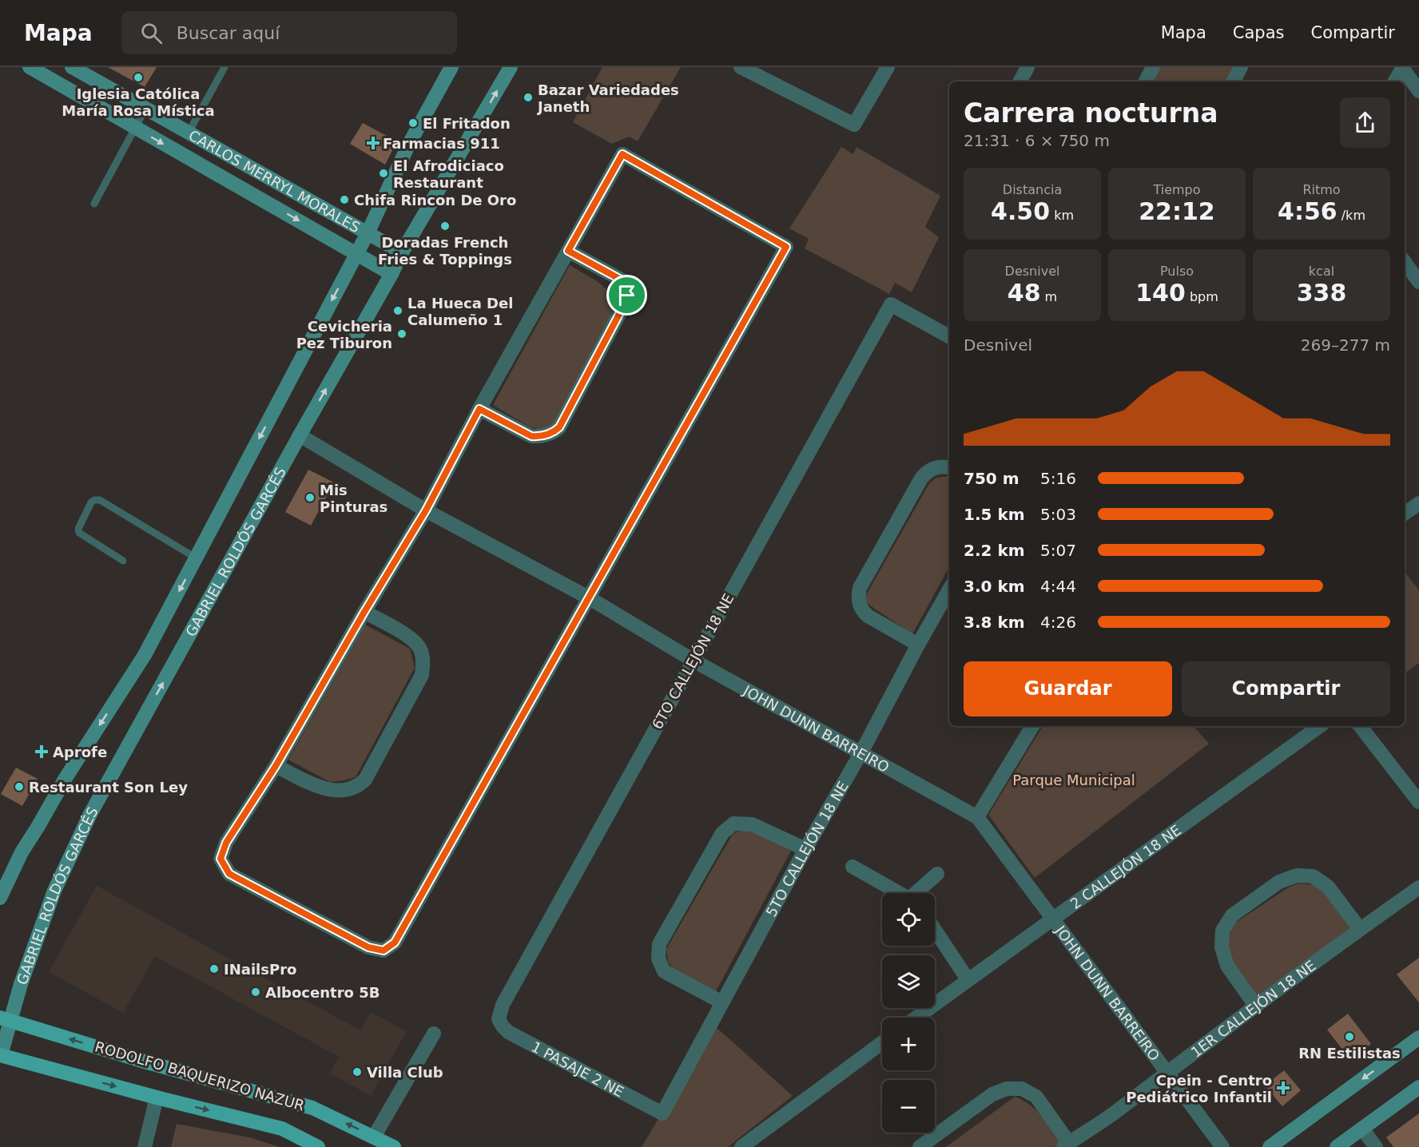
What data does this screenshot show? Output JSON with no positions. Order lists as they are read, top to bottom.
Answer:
{
  "streets": {
    "main road": ["CARLOS MERRYL MORALES", "GABRIEL ROLDÓS GARCÉS", "RODOLFO BAQUERIZO NAZUR"],
    "street": [
      "6TO CALLEJÓN 18 NE",
      "JOHN DUNN BARREIRO",
      "5TO CALLEJÓN 18 NE",
      "2 CALLEJÓN 18 NE",
      "1ER CALLEJÓN 18 NE",
      "1 PASAJE 2 NE"
    ]
  },
  "crossings": [
    ["CARLOS MERRYL MORALES", "GABRIEL ROLDÓS GARCÉS"],
    ["GABRIEL ROLDÓS GARCÉS", "JOHN DUNN BARREIRO"],
    ["GABRIEL ROLDÓS GARCÉS", "RODOLFO BAQUERIZO NAZUR"],
    ["6TO CALLEJÓN 18 NE", "JOHN DUNN BARREIRO"],
    ["6TO CALLEJÓN 18 NE", "1 PASAJE 2 NE"],
    ["JOHN DUNN BARREIRO", "5TO CALLEJÓN 18 NE"],
    ["JOHN DUNN BARREIRO", "2 CALLEJÓN 18 NE"],
    ["JOHN DUNN BARREIRO", "1ER CALLEJÓN 18 NE"],
    ["5TO CALLEJÓN 18 NE", "1 PASAJE 2 NE"]
  ],
  "parks": ["Parque Municipal"],
  "places": {
    "other": [
      "Iglesia Católica María Rosa Mística",
      "Bazar Variedades Janeth",
      "El Fritadon",
      "El Afrodiciaco Restaurant",
      "Chifa Rincon De Oro",
      "Doradas French Fries & Toppings",
      "La Hueca Del Calumeño 1",
      "Cevicheria Pez Tiburon",
      "Mis Pinturas",
      "Restaurant Son Ley",
      "INailsPro",
      "Albocentro 5B",
      "RN Estilistas",
      "Villa Club"
    ],
    "health": ["Farmacias 911", "Aprofe", "Cpein - Centro Pediátrico Infantil"]
  },
  "page": {
    "header": "Mapa",
    "search": "Buscar aquí",
    "nav": ["Mapa", "Capas", "Compartir"],
    "heading": ["Carrera nocturna", "21:31 · 6 × 750 m"],
    "stats": [
      ["Distancia", "4.50 km"],
      ["Tiempo", "22:12"],
      ["Ritmo", "4:56 /km"],
      ["Desnivel", "48 m"],
      ["Pulso", "140 bpm"],
      ["kcal", "338"]
    ],
    "chart": ["Desnivel", "269–277 m"],
    "list": [
      {
        "name": "750 m",
        "note": "5:16"
      },
      {
        "name": "1.5 km",
        "note": "5:03"
      },
      {
        "name": "2.2 km",
        "note": "5:07"
      },
      {
        "name": "3.0 km",
        "note": "4:44"
      },
      {
        "name": "3.8 km",
        "note": "4:26"
      }
    ],
    "buttons": ["Guardar", "Compartir"],
    "map_buttons": ["+", "−"]
  }
}
